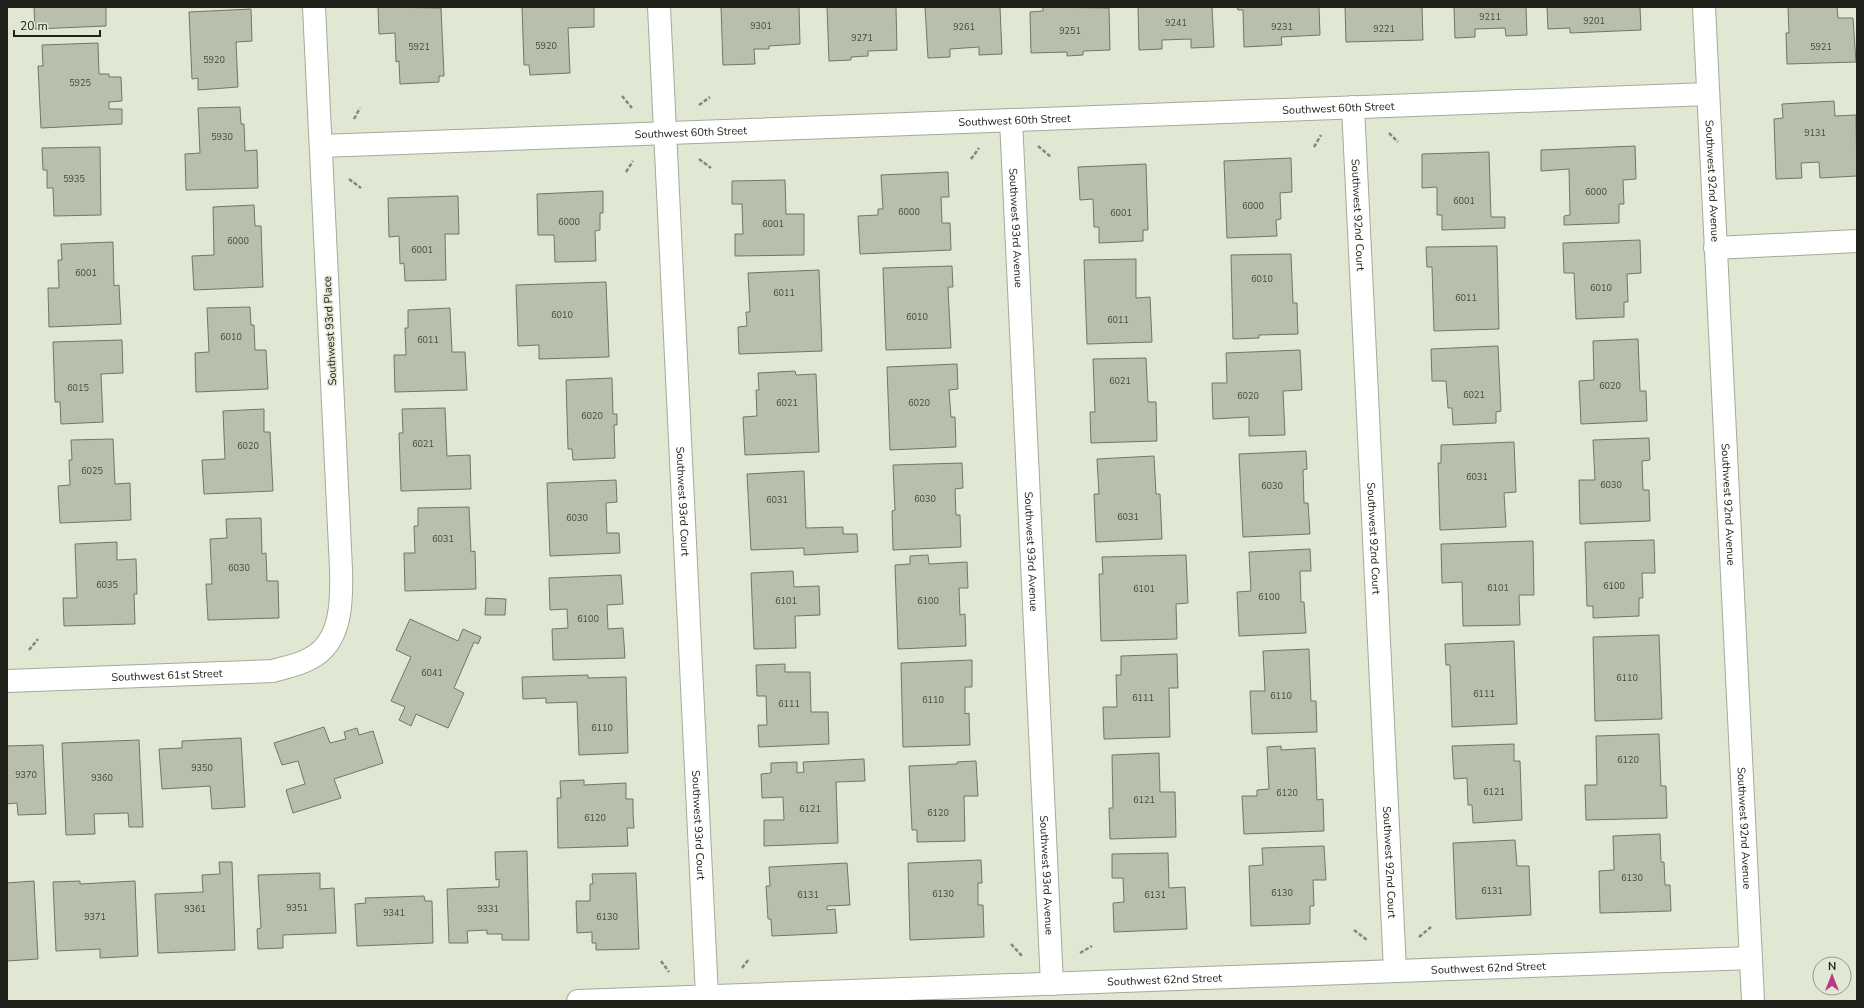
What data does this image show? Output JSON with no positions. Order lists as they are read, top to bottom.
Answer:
{
  "streets": {
    "street": [
      "Southwest 60th Street",
      "Southwest 92nd Avenue",
      "Southwest 92nd Court",
      "Southwest 93rd Avenue",
      "Southwest 93rd Place",
      "Southwest 93rd Court",
      "Southwest 61st Street",
      "Southwest 62nd Street"
    ]
  },
  "crossings": [
    ["Southwest 60th Street", "Southwest 92nd Avenue"],
    ["Southwest 60th Street", "Southwest 92nd Court"],
    ["Southwest 60th Street", "Southwest 93rd Avenue"],
    ["Southwest 60th Street", "Southwest 93rd Place"],
    ["Southwest 60th Street", "Southwest 93rd Court"],
    ["Southwest 92nd Avenue", "Southwest 62nd Street"],
    ["Southwest 92nd Court", "Southwest 62nd Street"],
    ["Southwest 93rd Avenue", "Southwest 62nd Street"],
    ["Southwest 93rd Place", "Southwest 61st Street"],
    ["Southwest 93rd Court", "Southwest 62nd Street"]
  ],
  "house_numbers": [
    "9211",
    "9201",
    "9241",
    "9301",
    "9261",
    "9231",
    "9221",
    "9251",
    "9271",
    "5920",
    "5921",
    "5921",
    "5920",
    "5925",
    "9131",
    "5930",
    "5935",
    "6000",
    "6001",
    "6000",
    "6000",
    "6001",
    "6000",
    "6001",
    "6000",
    "6001",
    "6001",
    "6010",
    "6010",
    "6011",
    "6011",
    "6010",
    "6010",
    "6011",
    "6010",
    "6011",
    "6021",
    "6020",
    "6015",
    "6021",
    "6020",
    "6021",
    "6020",
    "6020",
    "6021",
    "6020",
    "6025",
    "6031",
    "6030",
    "6030",
    "6030",
    "6031",
    "6031",
    "6030",
    "6031",
    "6030",
    "6035",
    "6100",
    "6101",
    "6101",
    "6100",
    "6101",
    "6100",
    "6100",
    "6041",
    "6110",
    "6111",
    "6110",
    "6111",
    "6110",
    "6111",
    "6110",
    "6120",
    "9350",
    "9370",
    "9360",
    "6121",
    "6120",
    "6121",
    "6121",
    "6120",
    "6120",
    "6130",
    "6131",
    "6130",
    "6130",
    "6131",
    "6131",
    "9351",
    "9361",
    "9331",
    "9341",
    "9371",
    "6130"
  ],
  "scale_bar": "20 m",
  "north": "top"
}
